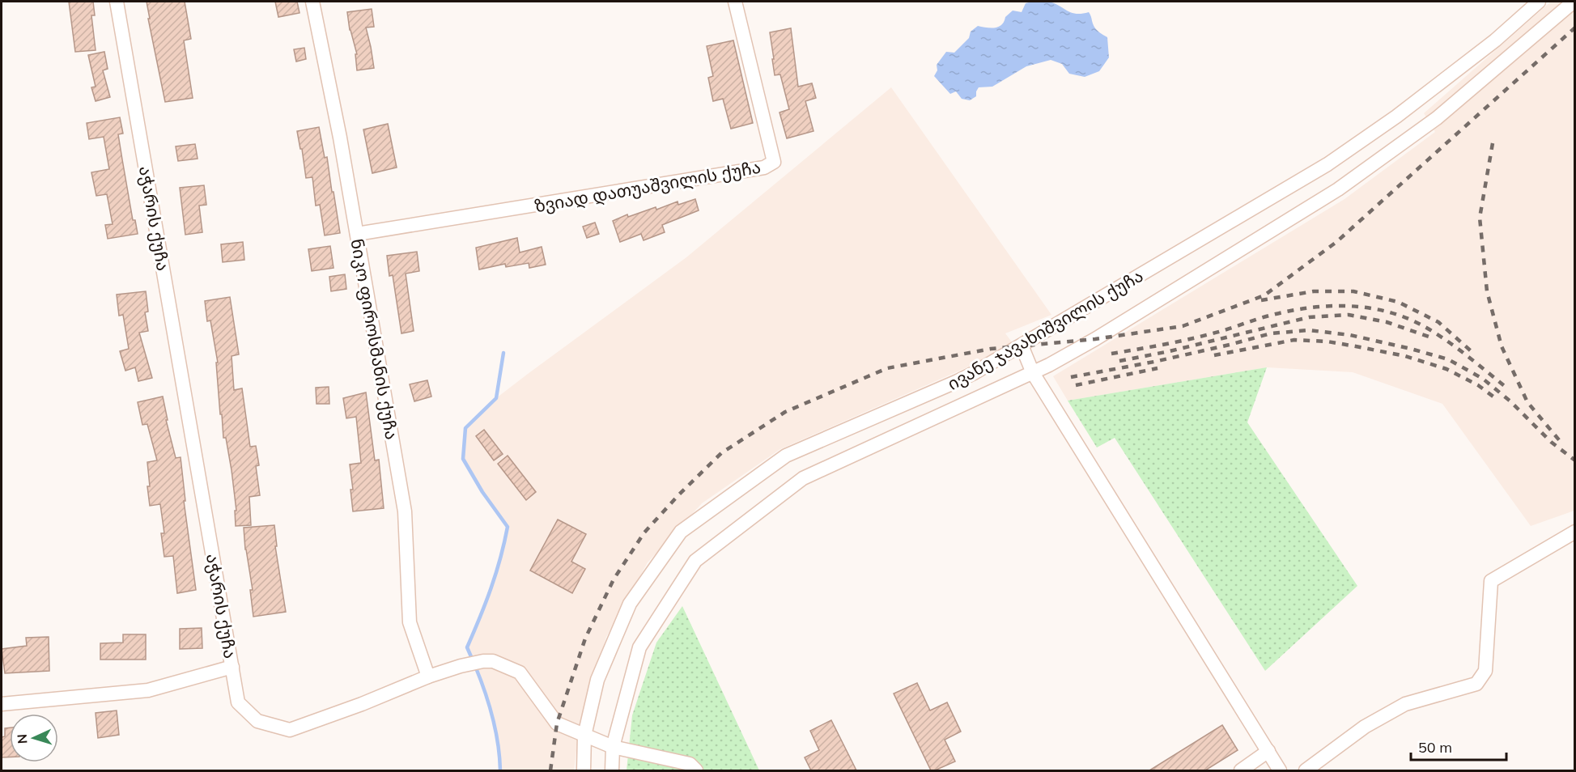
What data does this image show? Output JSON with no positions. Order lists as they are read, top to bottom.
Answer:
{
  "streets": {
    "street": [
      "ზვიად დათუაშვილის ქუჩა",
      "აჭარის ქუჩა",
      "ივანე ჯავახიშვილის ქუჩა",
      "ნიკო ფიროსმანის ქუჩა"
    ]
  },
  "crossings": [
    ["ზვიად დათუაშვილის ქუჩა", "ნიკო ფიროსმანის ქუჩა"],
    ["აჭარის ქუჩა", "ივანე ჯავახიშვილის ქუჩა"],
    ["აჭარის ქუჩა", "ნიკო ფიროსმანის ქუჩა"]
  ],
  "scale_bar": "50 m",
  "north": "left"
}
